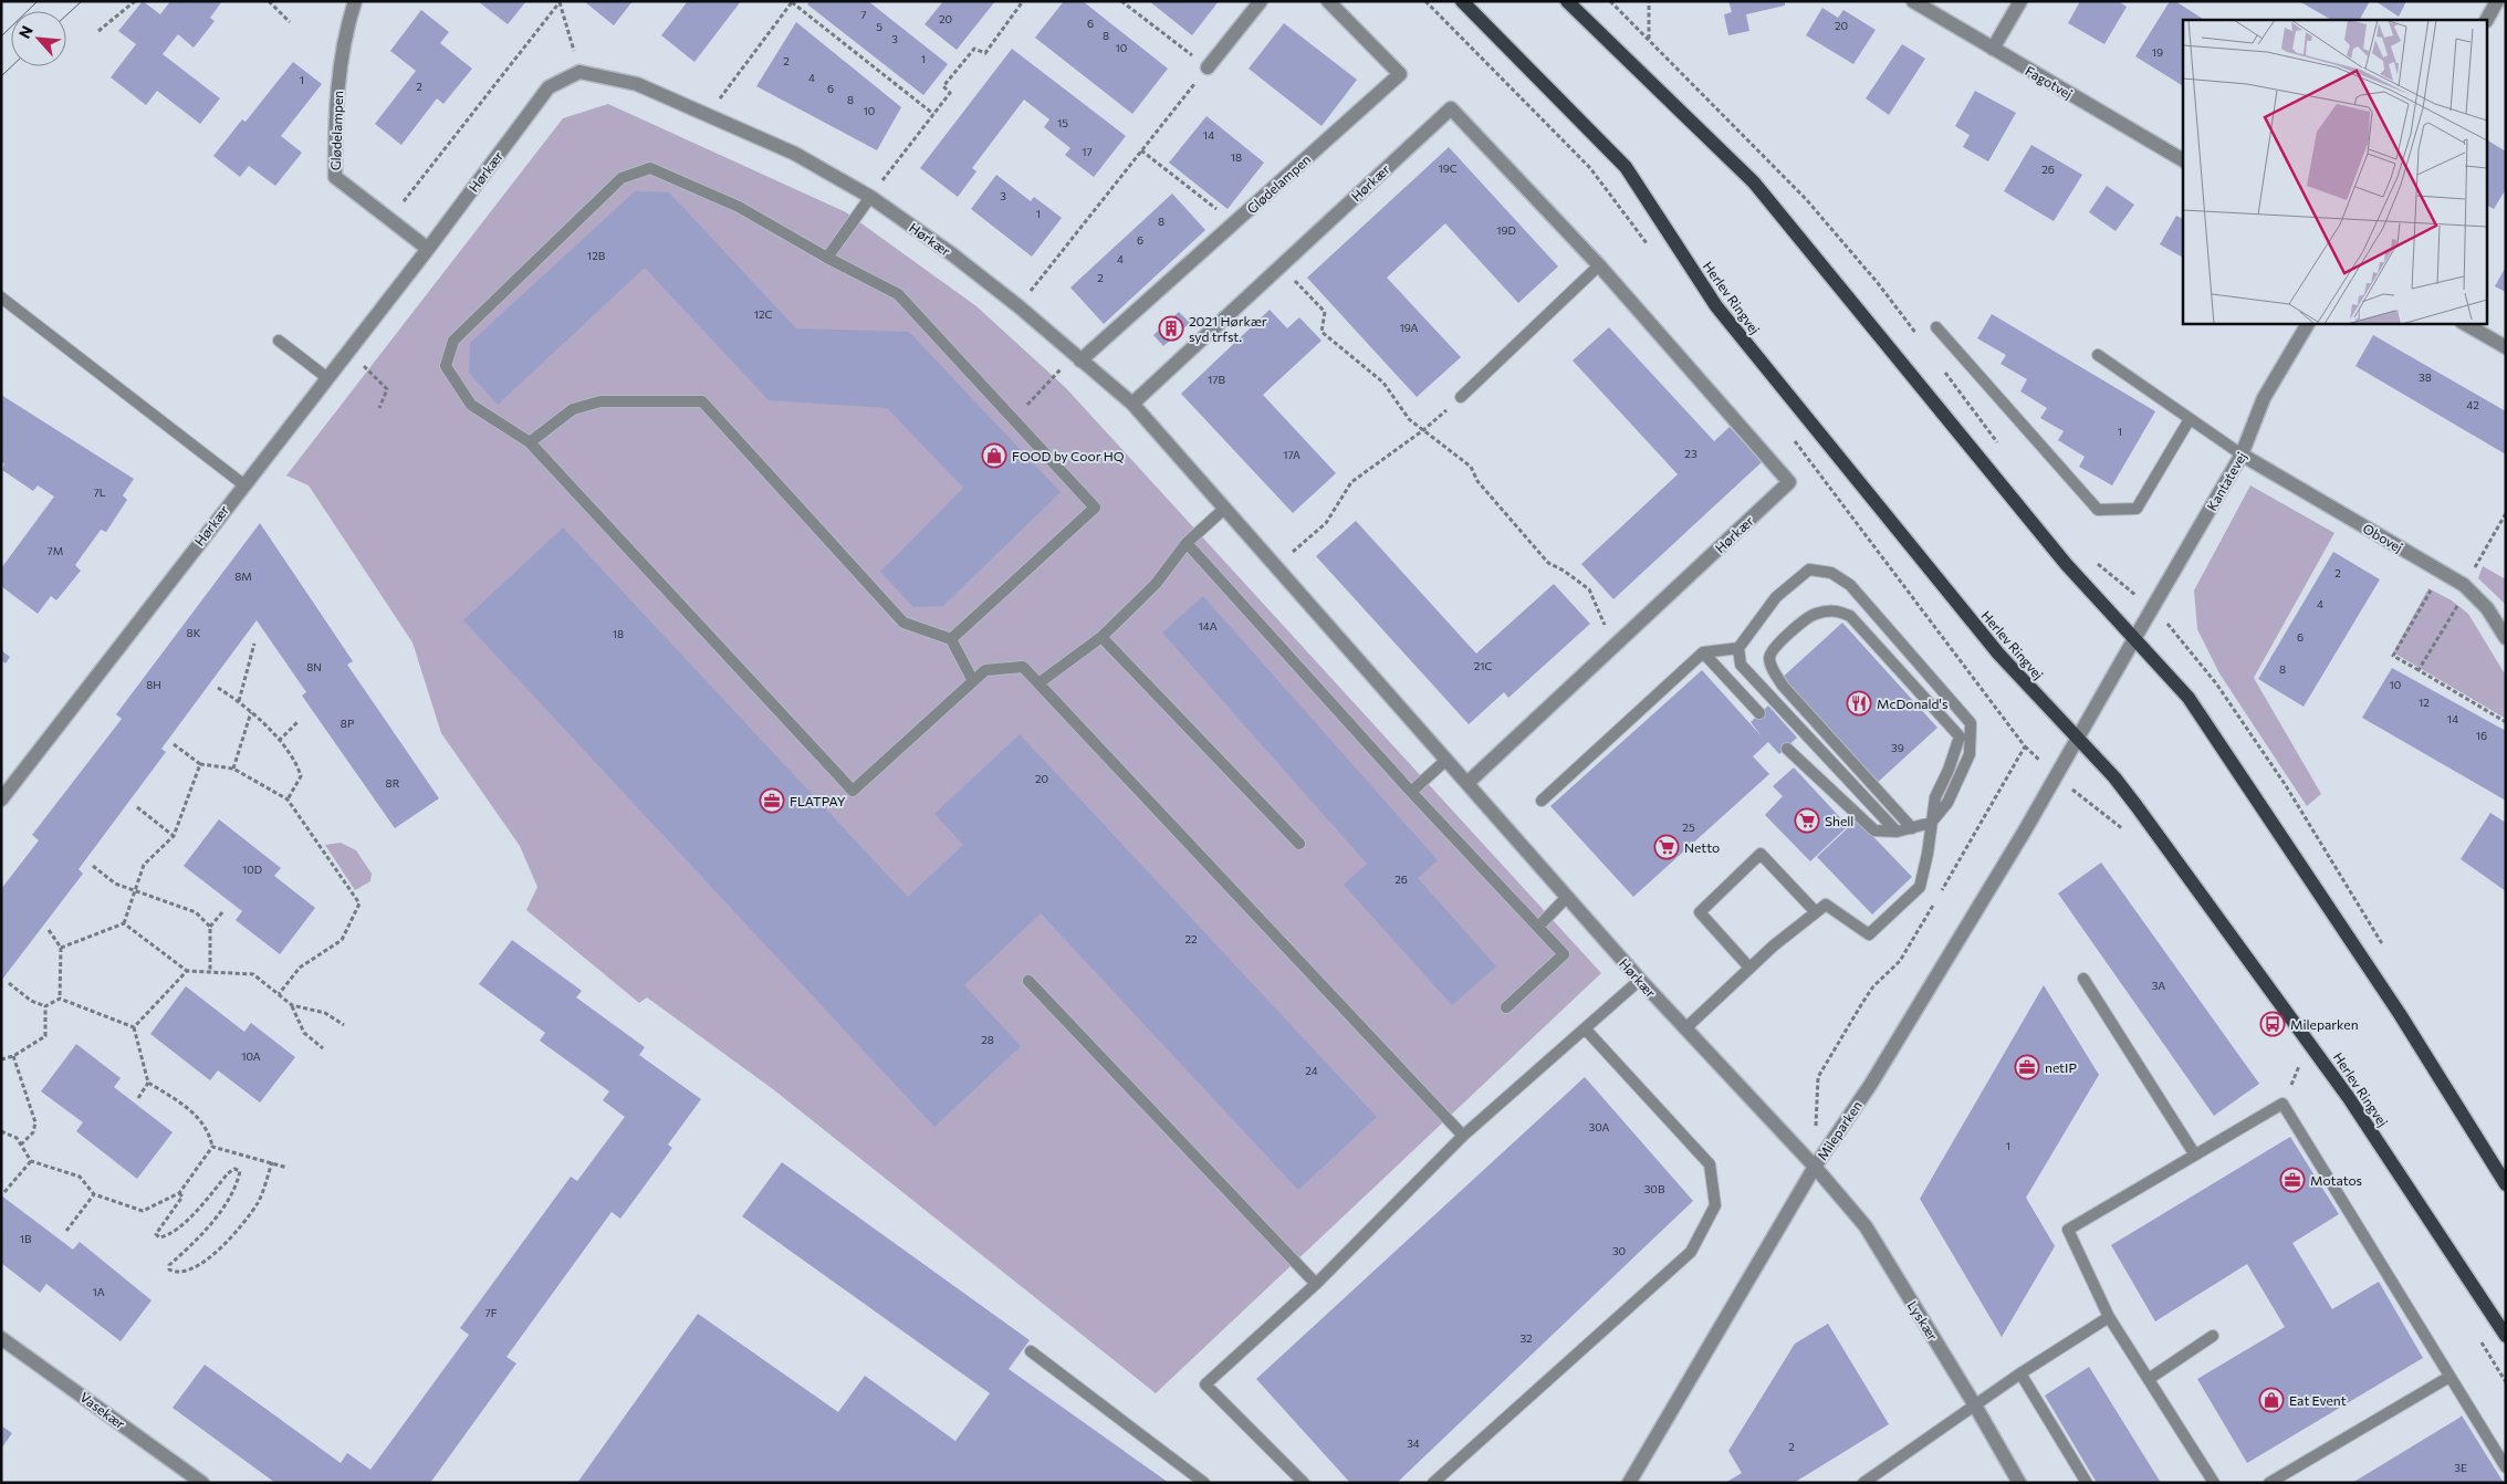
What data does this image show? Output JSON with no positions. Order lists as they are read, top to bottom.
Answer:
{
  "streets": {
    "main road": ["Herlev Ringvej"],
    "street": [
      "Fagotvej",
      "Glødelampen",
      "Hørkær",
      "Kantatevej",
      "Obovej",
      "Mileparken",
      "Lyskær",
      "Vasekær"
    ]
  },
  "crossings": [
    ["Glødelampen", "Hørkær"],
    ["Hørkær", "Mileparken"],
    ["Hørkær", "Lyskær"],
    ["Herlev Ringvej", "Mileparken"],
    ["Kantatevej", "Obovej"],
    ["Kantatevej", "Mileparken"],
    ["Mileparken", "Lyskær"]
  ],
  "places": {
    "building": ["2021 Hørkær syd trfst."],
    "shop": ["FOOD by Coor HQ", "Eat Event"],
    "restaurant": ["McDonald's"],
    "office": ["FLATPAY", "netIP", "Motatos"],
    "supermarket": ["Shell", "Netto"],
    "bus stop": ["Mileparken"]
  },
  "house_numbers": [
    "7",
    "20",
    "6",
    "20",
    "5",
    "8",
    "3",
    "10",
    "19",
    "1",
    "2",
    "4",
    "1",
    "2",
    "6",
    "8",
    "10",
    "15",
    "14",
    "17",
    "18",
    "19C",
    "26",
    "3",
    "1",
    "8",
    "19D",
    "6",
    "12B",
    "4",
    "2",
    "12C",
    "19A",
    "38",
    "17B",
    "42",
    "1",
    "23",
    "17A",
    "7L",
    "7M",
    "2",
    "8M",
    "4",
    "14A",
    "8K",
    "18",
    "6",
    "21C",
    "8N",
    "8",
    "8H",
    "10",
    "12",
    "14",
    "8P",
    "16",
    "39",
    "20",
    "8R",
    "25",
    "10D",
    "26",
    "22",
    "3A",
    "28",
    "10A",
    "24",
    "30A",
    "1",
    "30B",
    "1B",
    "30",
    "1A",
    "7F",
    "32",
    "34",
    "2",
    "3E"
  ],
  "north": "top left"
}
